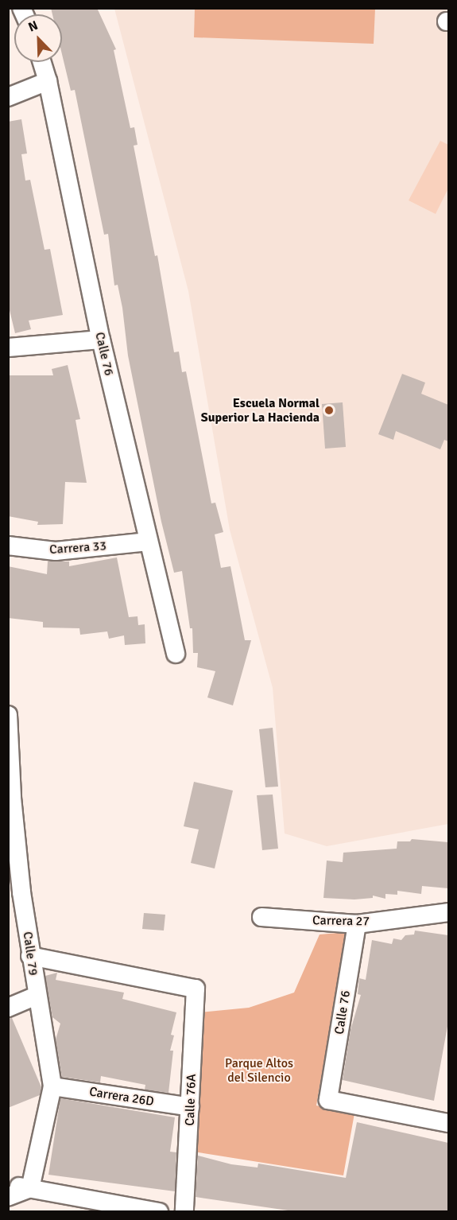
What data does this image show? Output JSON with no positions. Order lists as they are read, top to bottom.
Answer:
{
  "streets": {
    "street": [
      "Calle 76",
      "Carrera 33",
      "Carrera 27",
      "Calle 79",
      "Carrera 26D",
      "Calle 76A"
    ]
  },
  "crossings": [
    ["Calle 76", "Carrera 33"],
    ["Calle 76", "Carrera 27"],
    ["Calle 79", "Carrera 26D"],
    ["Calle 79", "Calle 76A"],
    ["Carrera 26D", "Calle 76A"]
  ],
  "parks": ["Parque Altos del Silencio"],
  "places": ["Escuela Normal Superior La Hacienda"],
  "north": "top left"
}
